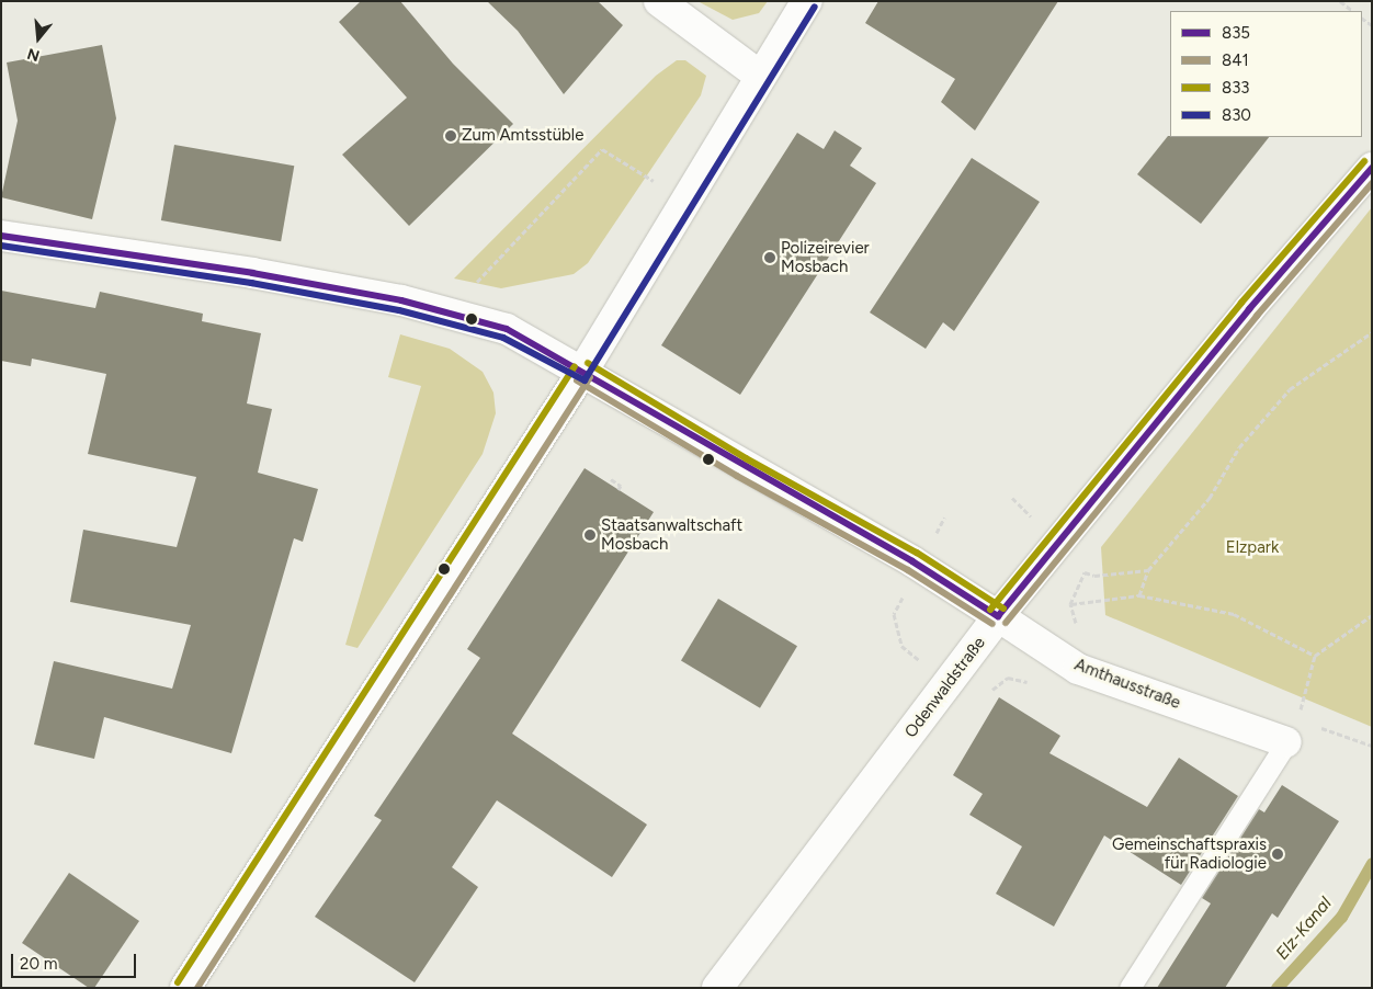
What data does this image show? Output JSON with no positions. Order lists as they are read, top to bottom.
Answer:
{
  "streets": {
    "main road": ["Amthausstraße", "Odenwaldstraße"]
  },
  "crossings": [
    ["Amthausstraße", "Odenwaldstraße"]
  ],
  "water": ["Elz-Kanal"],
  "parks": ["Elzpark"],
  "places": [
    "Zum Amtsstüble",
    "Polizeirevier Mosbach",
    "Staatsanwaltschaft Mosbach",
    "Gemeinschaftspraxis für Radiologie"
  ],
  "lines": [
    "transit line 830",
    "transit line 833",
    "transit line 835",
    "transit line 841"
  ],
  "legend": [
    "835",
    "841",
    "833",
    "830"
  ],
  "scale_bar": "20 m",
  "north": "bottom"
}
